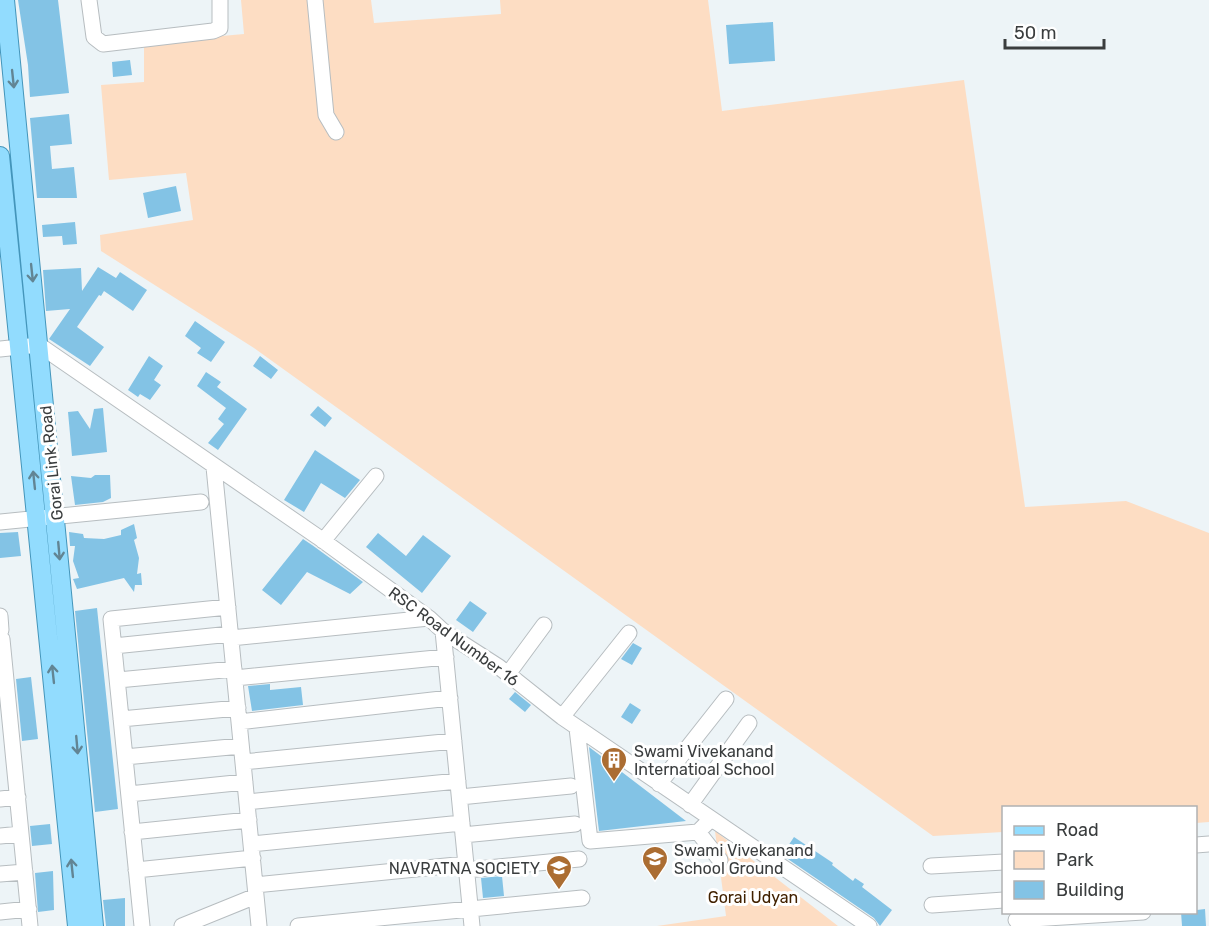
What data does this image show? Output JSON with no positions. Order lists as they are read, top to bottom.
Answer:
{
  "streets": {
    "main road": ["Gorai Link Road"],
    "street": ["RSC Road Number 16"]
  },
  "crossings": [
    ["Gorai Link Road", "RSC Road Number 16"]
  ],
  "parks": ["Gorai Udyan"],
  "places": {
    "building": ["Swami Vivekanand Internatioal School"],
    "school or university": ["Swami Vivekanand School Ground", "NAVRATNA SOCIETY"]
  },
  "legend": ["Road", "Park", "Building"],
  "scale_bar": "50 m"
}
